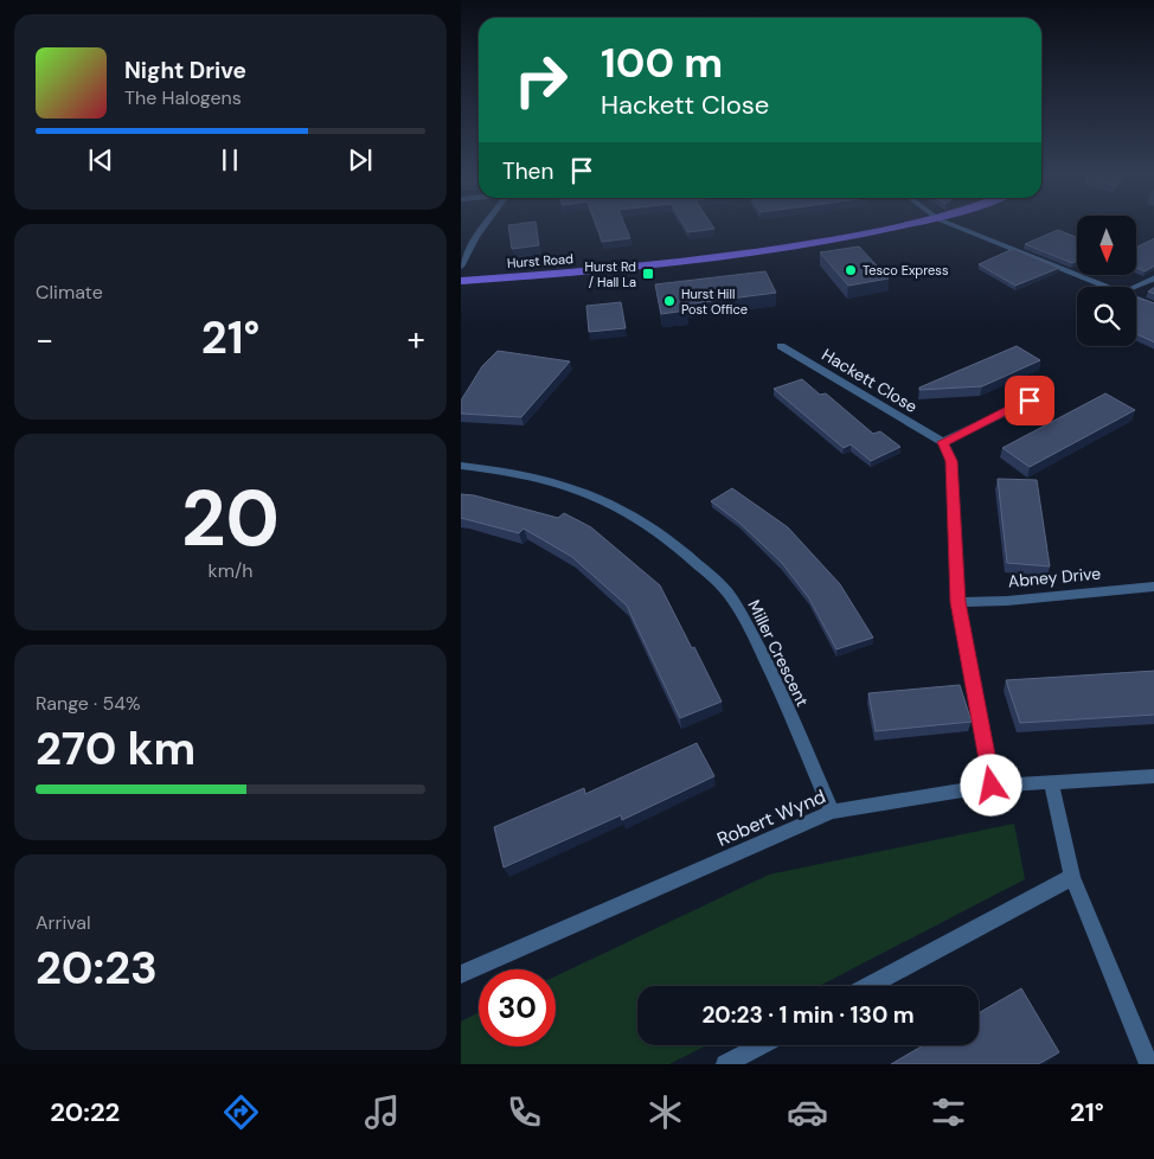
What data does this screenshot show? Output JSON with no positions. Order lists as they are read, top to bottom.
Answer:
{
  "streets": {
    "main road": ["Hurst Road"],
    "street": [
      "Hackett Close",
      "Abney Drive",
      "Miller Crescent",
      "Robert Wynd"
    ]
  },
  "crossings": [
    ["Miller Crescent", "Robert Wynd"]
  ],
  "places": {
    "other": ["Tesco Express", "Hurst Hill Post Office"],
    "transit": ["Hurst Rd / Hall La"]
  },
  "north": "bottom",
  "page": {
    "turn": ["100 m", "Hackett Close"],
    "song": ["Night Drive", "The Halogens"],
    "then": "Then",
    "tile": [
      "Climate",
      ["20", "km/h"],
      ["Range · 54%", "270 km"],
      ["Arrival", "20:23"]
    ],
    "heat": ["−", "21°", "+"],
    "limit": "30",
    "trip": "20:23 · 1 min · 130 m",
    "tabs": ["20:22", "21°"]
  }
}
